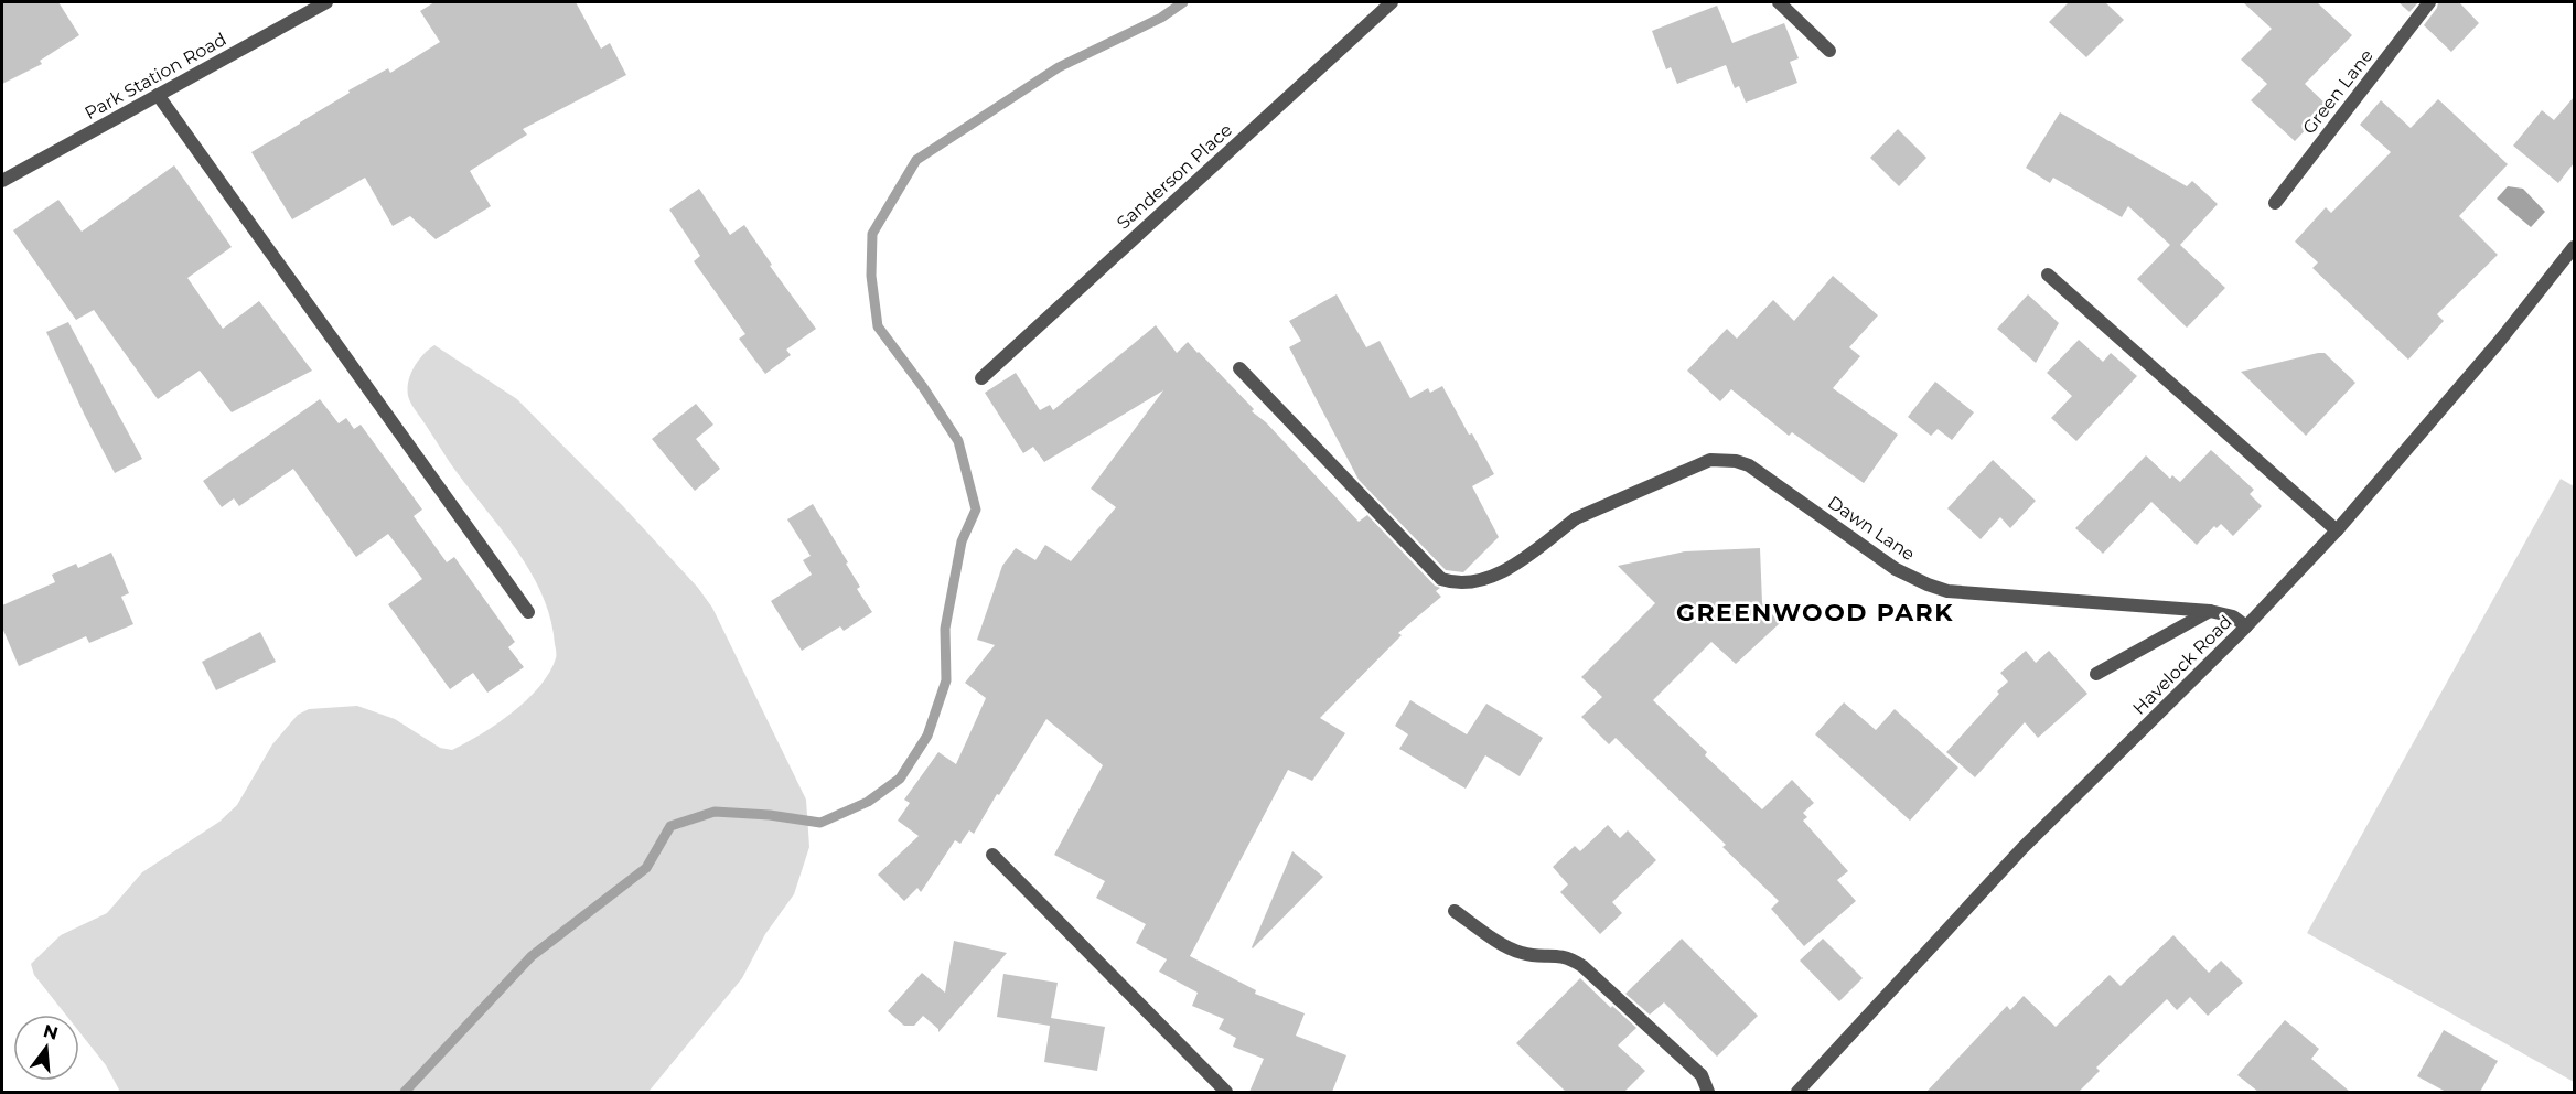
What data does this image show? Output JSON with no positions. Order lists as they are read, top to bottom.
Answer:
{
  "streets": {
    "street": [
      "Park Station Road",
      "Green Lane",
      "Sanderson Place",
      "Dawn Lane",
      "Havelock Road"
    ]
  },
  "crossings": [
    ["Dawn Lane", "Havelock Road"]
  ],
  "districts": ["GREENWOOD PARK"],
  "north": "top"
}
